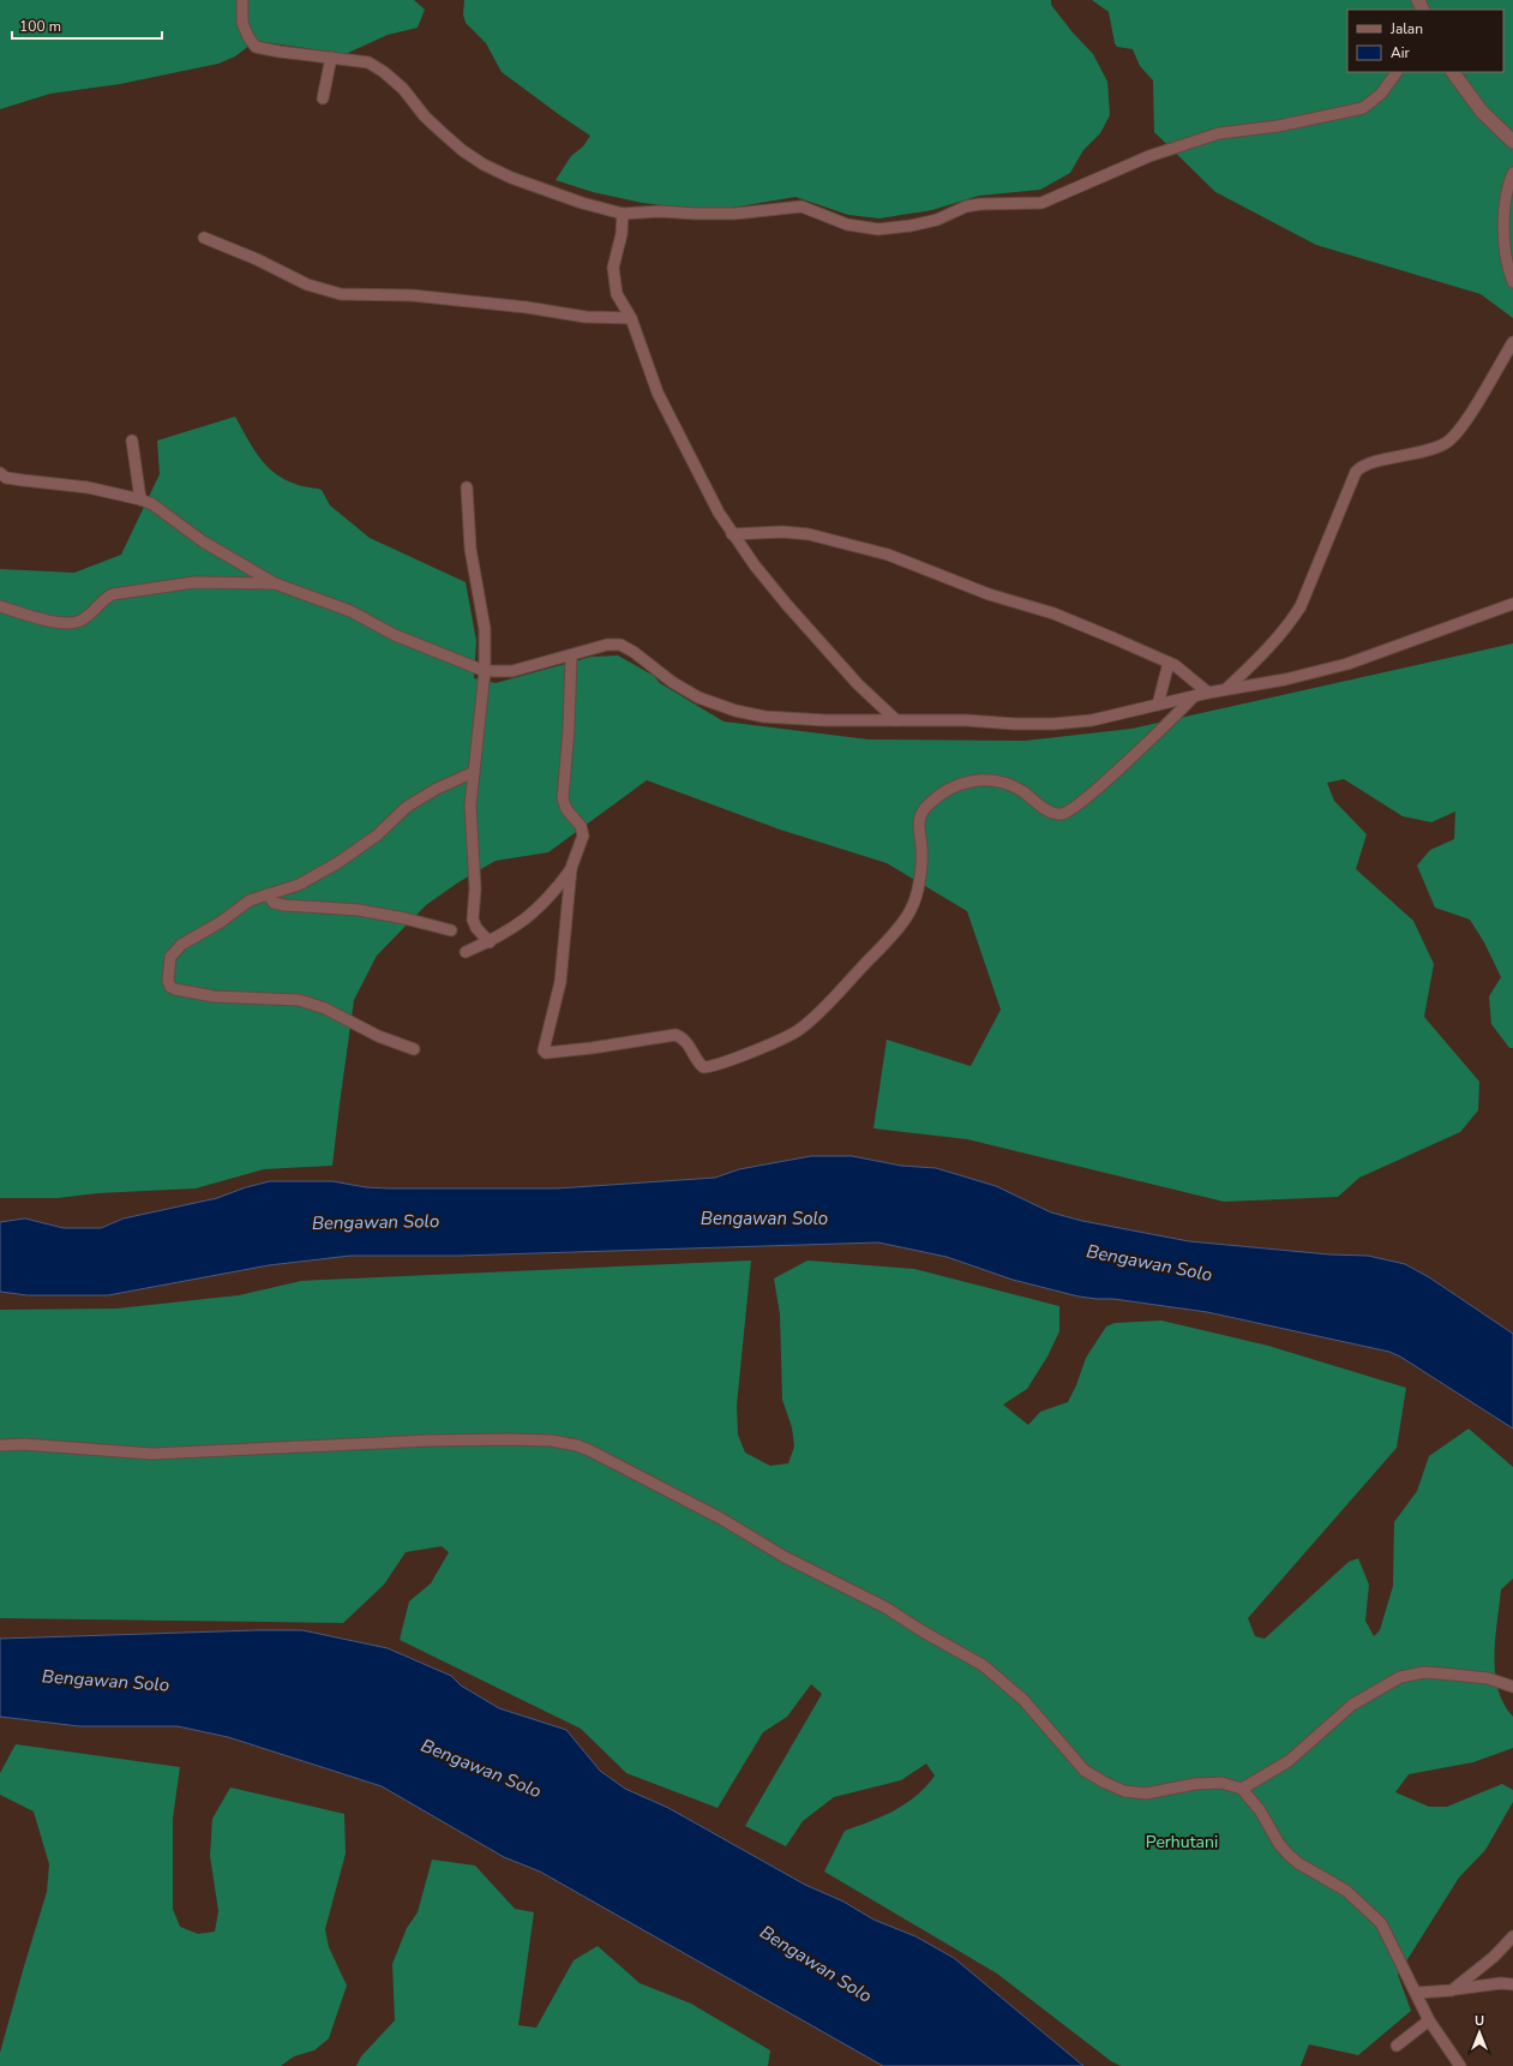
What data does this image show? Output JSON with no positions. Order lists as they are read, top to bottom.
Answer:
{
  "water": ["Bengawan Solo"],
  "parks": ["Perhutani"],
  "legend": ["Jalan", "Air"],
  "scale_bar": "100 m",
  "north": "top"
}
